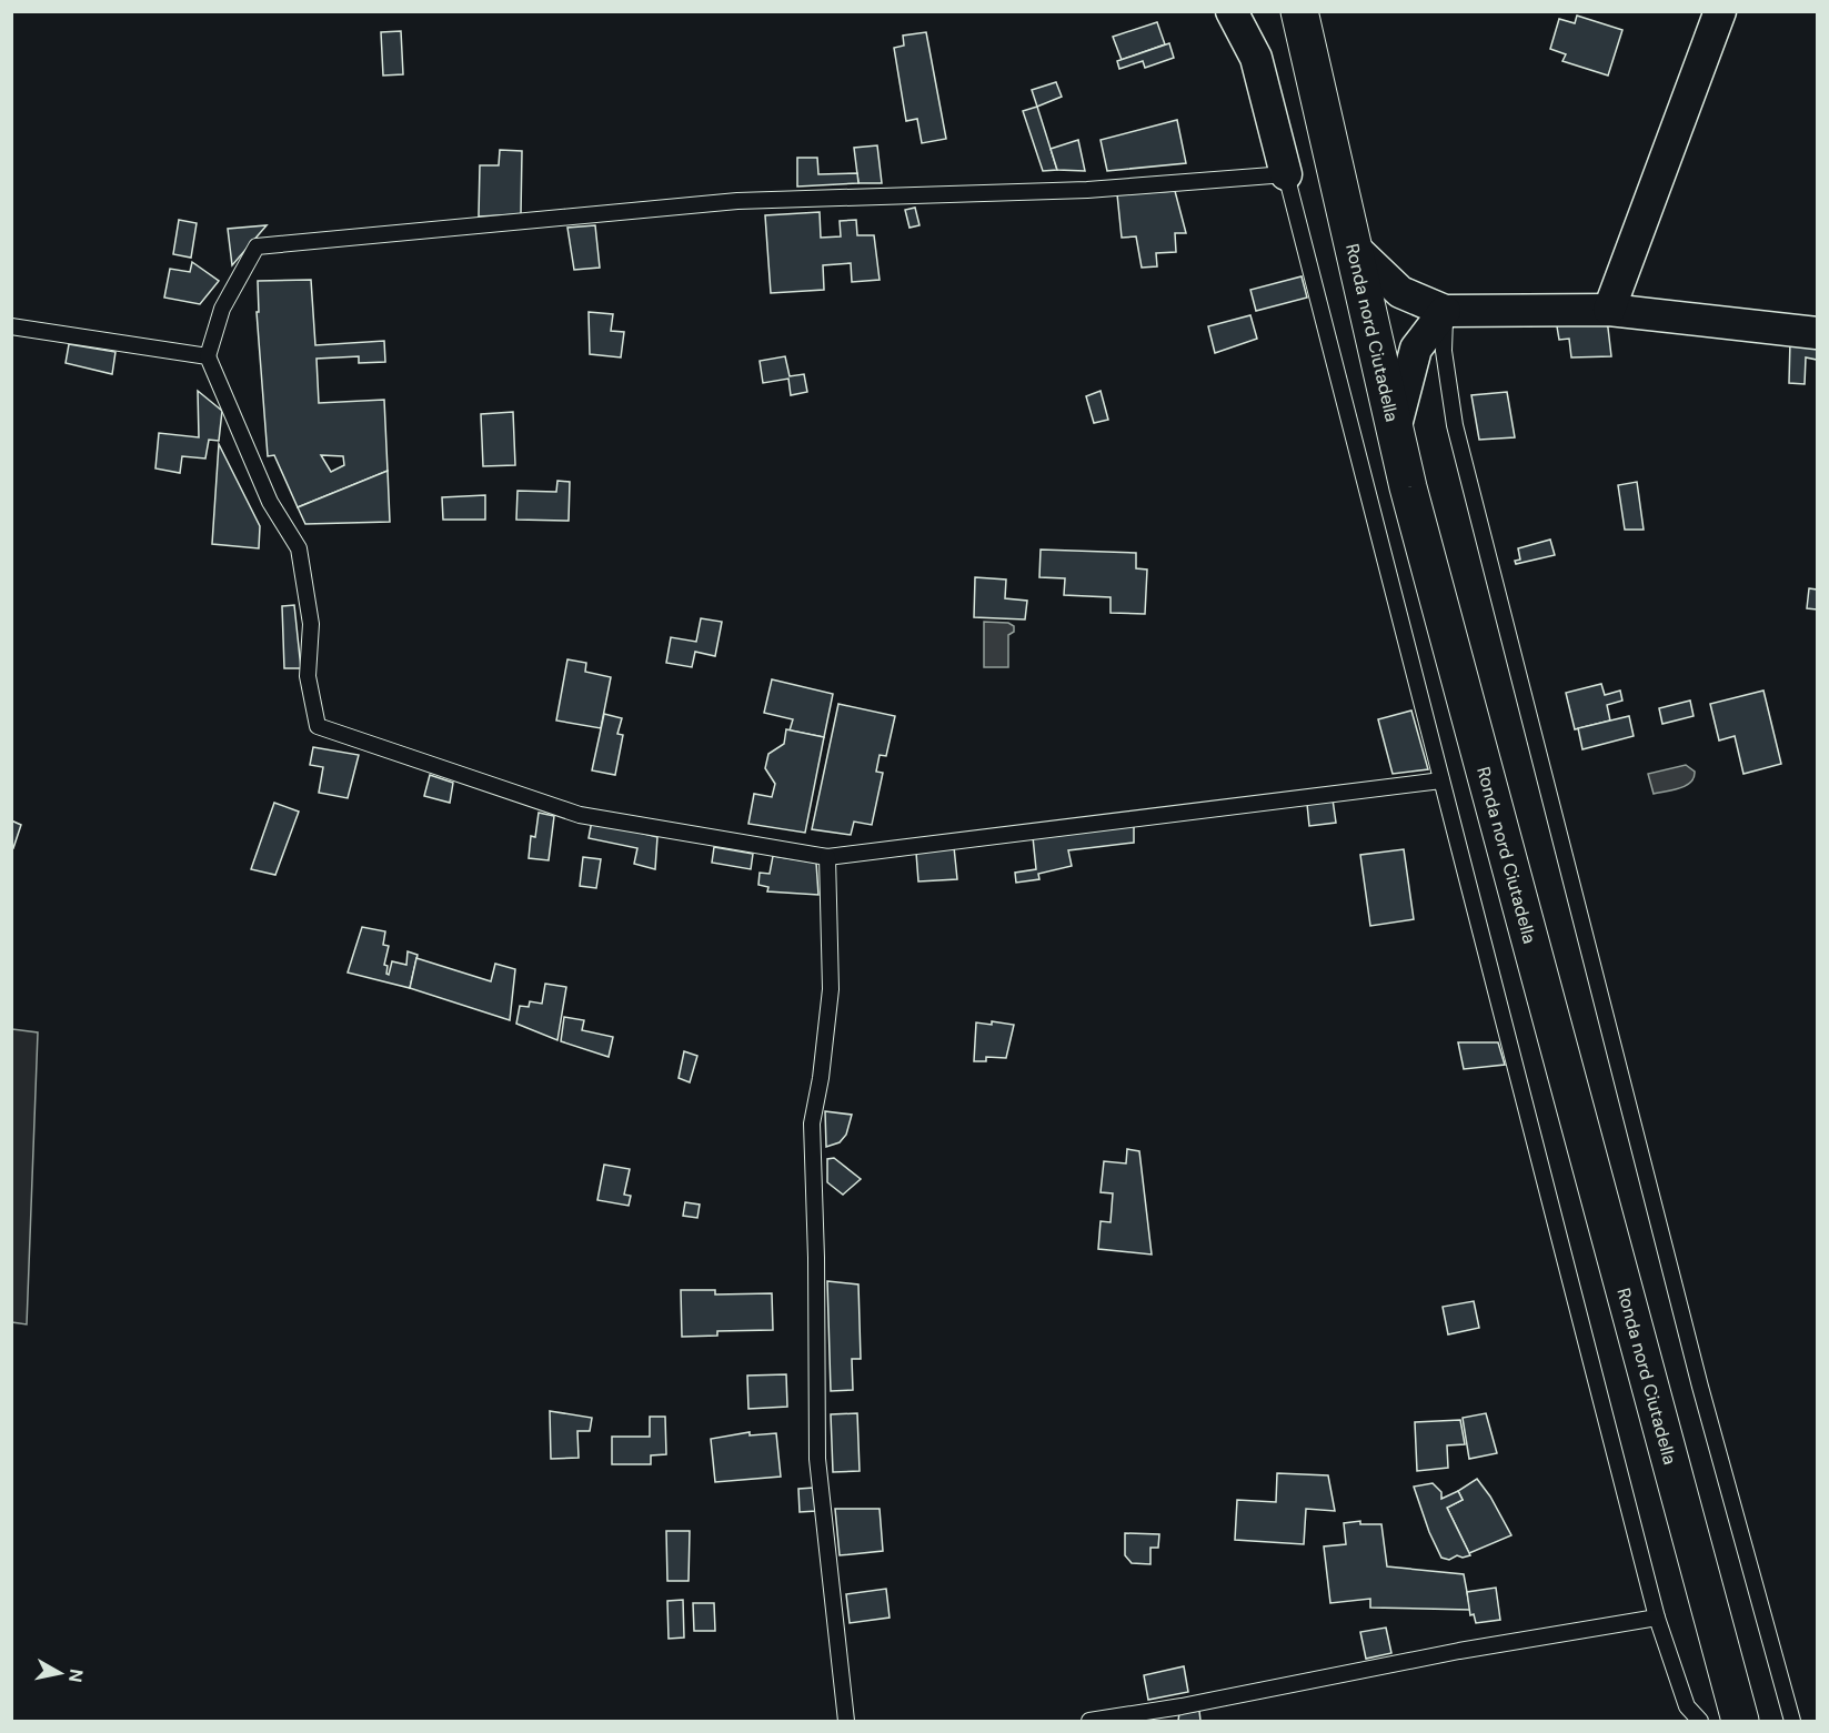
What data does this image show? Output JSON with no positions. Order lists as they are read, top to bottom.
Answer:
{
  "streets": {
    "main road": ["Ronda nord Ciutadella"]
  },
  "north": "right"
}
